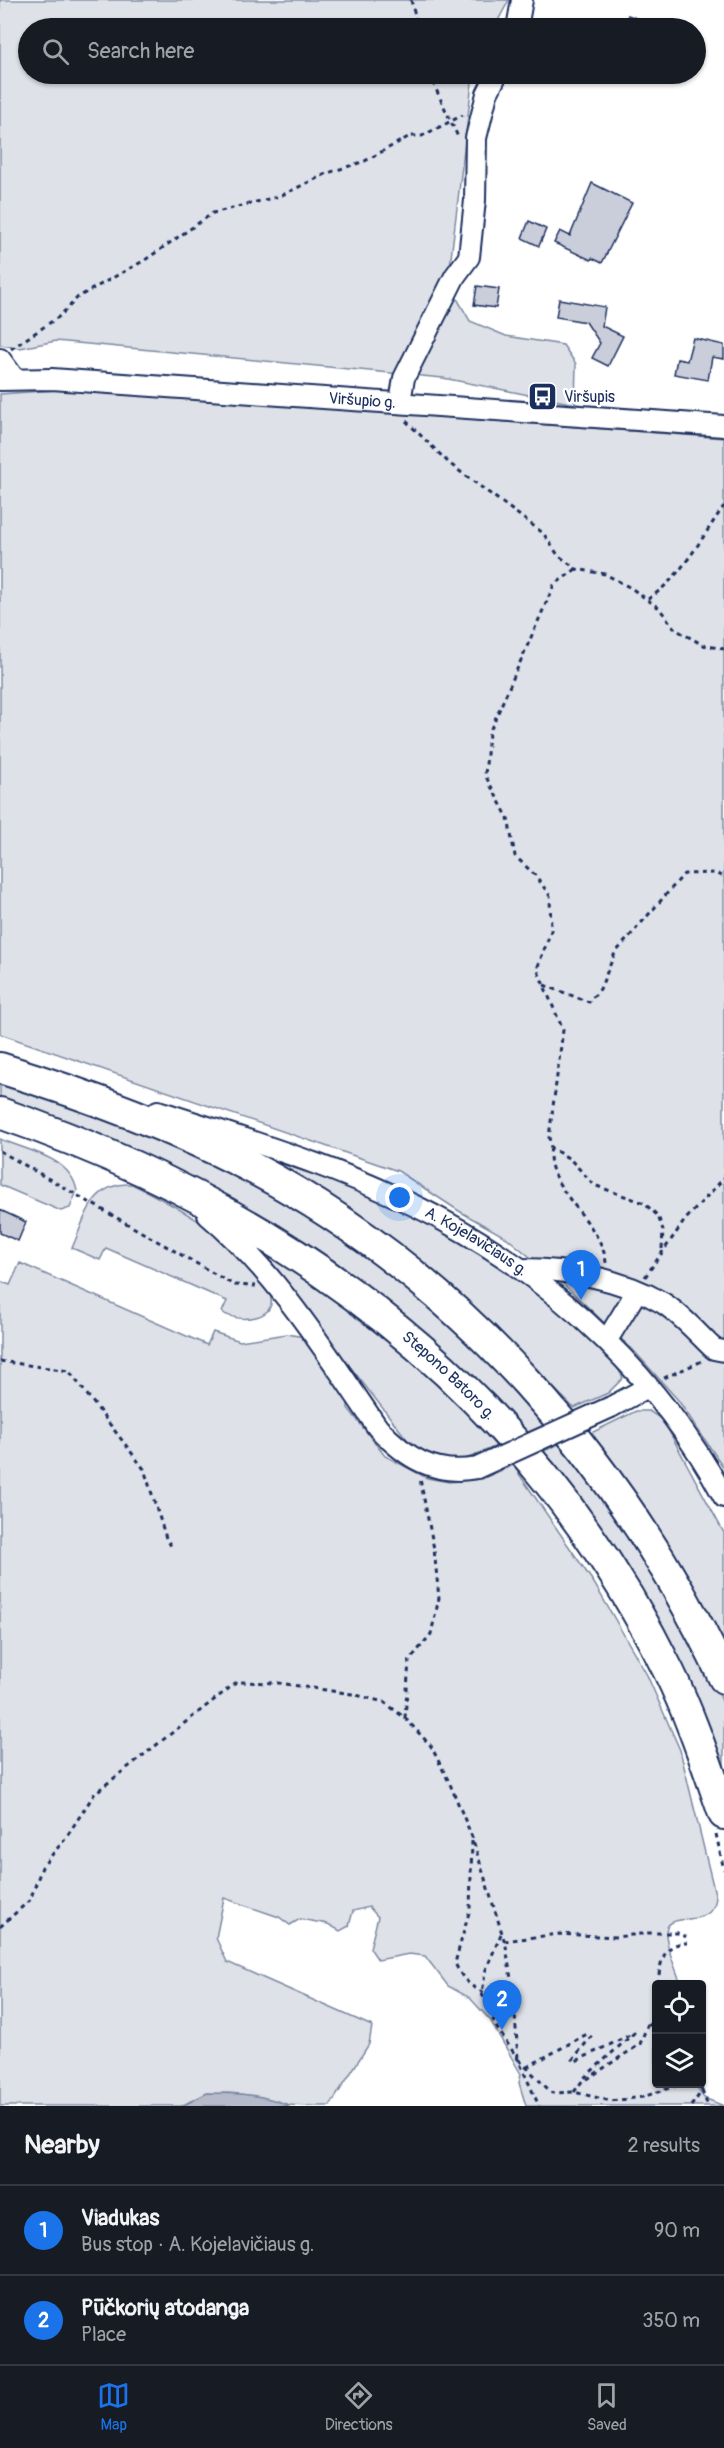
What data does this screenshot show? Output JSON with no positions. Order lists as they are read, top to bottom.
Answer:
{
  "streets": {
    "main road": ["Stepono Batoro g."],
    "street": ["Viršupio g.", "A. Kojelavičiaus g."]
  },
  "places": {
    "bus stop": ["Viršupis"]
  },
  "page": {
    "search": "Search here",
    "pins": ["1", "2"],
    "heading": ["Nearby", "2 results"],
    "list": [
      {
        "mark": "1",
        "name": "Viadukas",
        "note": "Bus stop · A. Kojelavičiaus g.",
        "value": "90 m"
      },
      {
        "mark": "2",
        "name": "Pūčkorių atodanga",
        "note": "Place",
        "value": "350 m"
      }
    ],
    "nav": ["Map", "Directions", "Saved"]
  }
}
